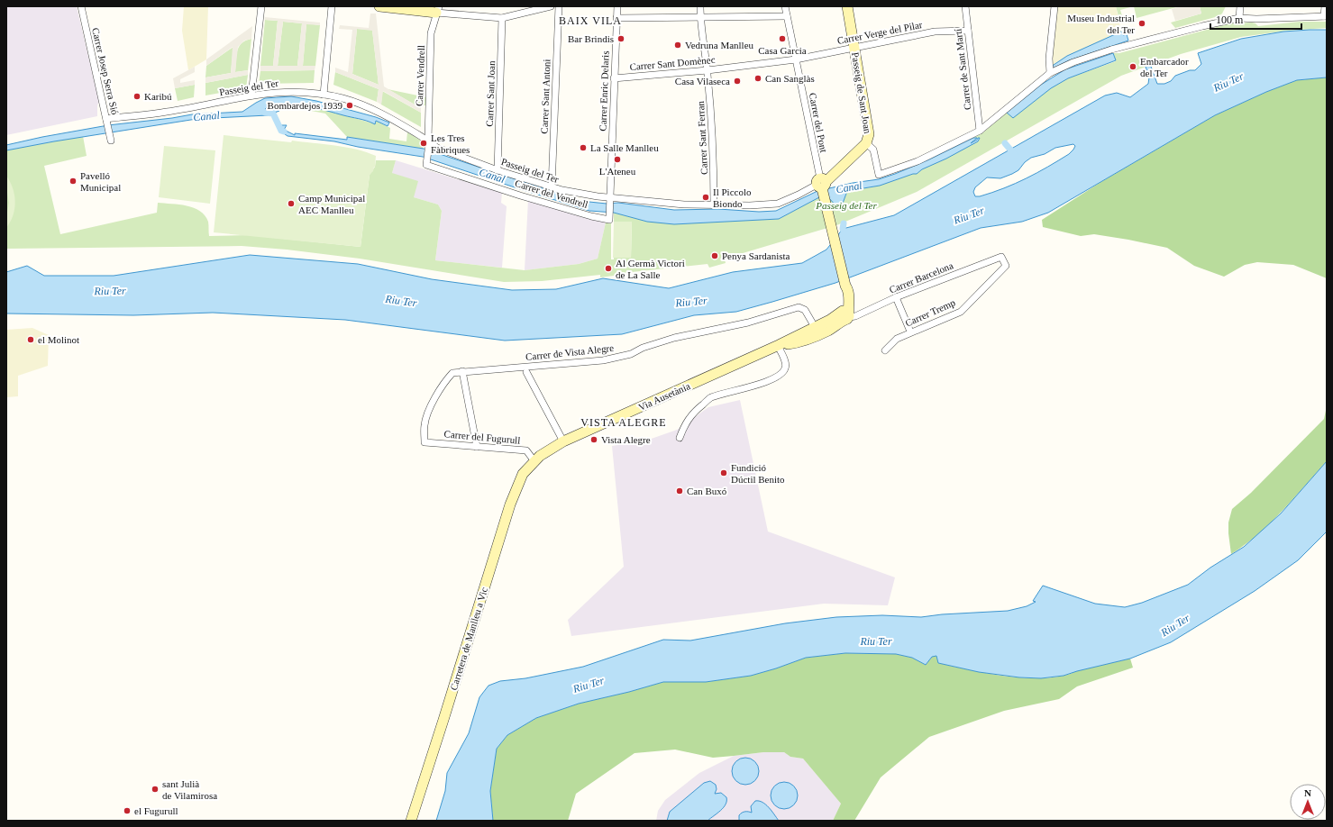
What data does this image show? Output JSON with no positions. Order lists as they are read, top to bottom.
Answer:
{
  "streets": {
    "street": [
      "Carrer Verge del Pilar",
      "Carrer Sant Domènec",
      "Carrer de Sant Martí",
      "Carrer Josep Serra Sió",
      "Carrer Vendrell",
      "Passeig del Ter",
      "Carrer Enric Delaris",
      "Passeig de Sant Joan",
      "Carrer Sant Joan",
      "Carrer Sant Antoni",
      "Carrer del Pont",
      "Carrer Sant Ferran",
      "Carrer del Vendrell",
      "Carrer Barcelona",
      "Carrer Tremp",
      "Carrer de Vista Alegre",
      "Via Ausetània",
      "Carrer del Fugurull",
      "Carretera de Manlleu a Vic"
    ]
  },
  "crossings": [
    ["Carrer Verge del Pilar", "Carrer Sant Domènec"],
    ["Carrer Verge del Pilar", "Carrer de Sant Martí"],
    ["Carrer Verge del Pilar", "Passeig de Sant Joan"],
    ["Carrer Verge del Pilar", "Carrer del Pont"],
    ["Carrer Sant Domènec", "Carrer Enric Delaris"],
    ["Carrer Sant Domènec", "Carrer del Pont"],
    ["Carrer Sant Domènec", "Carrer Sant Ferran"],
    ["Carrer de Sant Martí", "Passeig de Sant Joan"],
    ["Carrer Josep Serra Sió", "Passeig del Ter"],
    ["Carrer Vendrell", "Passeig del Ter"],
    ["Carrer Vendrell", "Carrer del Vendrell"],
    ["Passeig del Ter", "Carrer Enric Delaris"],
    ["Passeig del Ter", "Carrer Sant Joan"],
    ["Passeig del Ter", "Carrer Sant Antoni"],
    ["Passeig del Ter", "Carrer del Pont"],
    ["Passeig del Ter", "Carrer Sant Ferran"],
    ["Passeig del Ter", "Carrer del Vendrell"],
    ["Carrer Enric Delaris", "Carrer del Vendrell"],
    ["Carrer Barcelona", "Carrer Tremp"],
    ["Carrer Barcelona", "Via Ausetània"],
    ["Carrer de Vista Alegre", "Via Ausetània"],
    ["Carrer de Vista Alegre", "Carrer del Fugurull"],
    ["Via Ausetània", "Carrer del Fugurull"],
    ["Via Ausetània", "Carretera de Manlleu a Vic"],
    ["Carrer del Fugurull", "Carretera de Manlleu a Vic"]
  ],
  "districts": ["BAIX VILA", "VISTA ALEGRE"],
  "water": ["Riu Ter", "Canal"],
  "parks": ["Passeig del Ter"],
  "places": [
    "Museu Industrial del Ter",
    "Bar Brindis",
    "Casa Garcia",
    "Vedruna Manlleu",
    "Embarcador del Ter",
    "Can Sanglàs",
    "Casa Vilaseca",
    "Karibú",
    "Bombardejos 1939",
    "Les Tres Fàbriques",
    "La Salle Manlleu",
    "L'Ateneu",
    "Pavelló Municipal",
    "Il Piccolo Biondo",
    "Camp Municipal AEC Manlleu",
    "Penya Sardanista",
    "Al Germà Victori de La Salle",
    "el Molinot",
    "Vista Alegre",
    "Fundició Dúctil Benito",
    "Can Buxó",
    "sant Julià de Vilamirosa",
    "el Fugurull"
  ],
  "scale_bar": "100 m",
  "north": "top"
}
